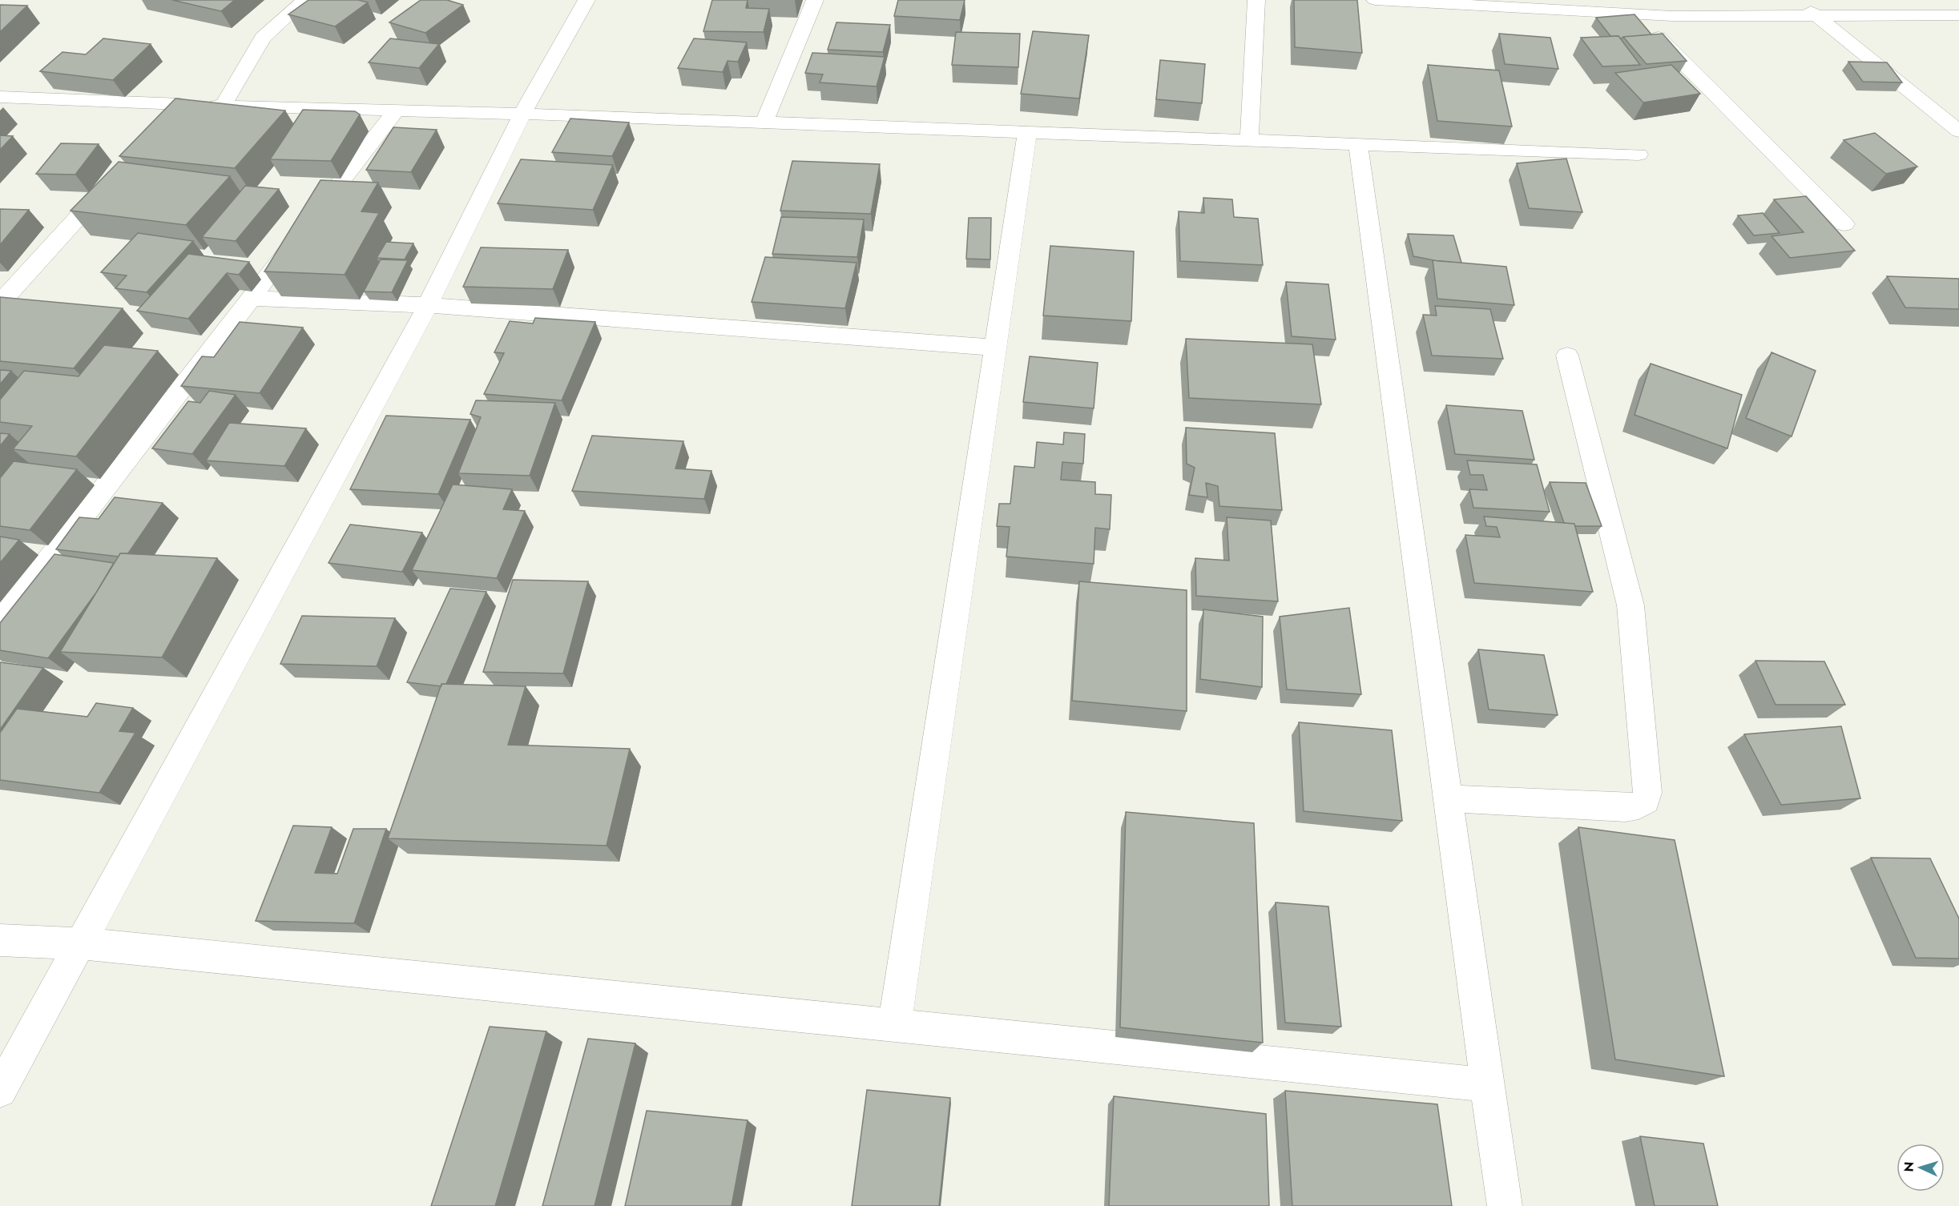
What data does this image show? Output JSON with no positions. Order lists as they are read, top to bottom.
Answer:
{
  "north": "left"
}
